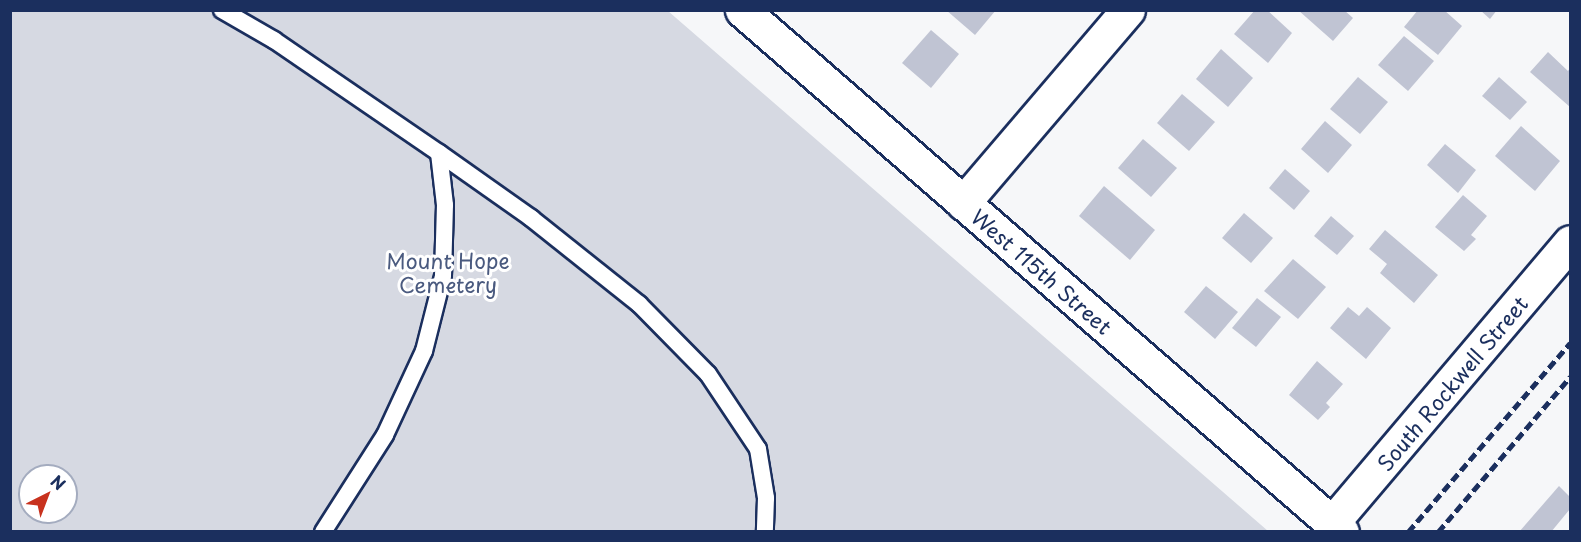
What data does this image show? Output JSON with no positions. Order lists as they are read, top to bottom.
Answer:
{
  "streets": {
    "street": ["West 115th Street", "South Rockwell Street"]
  },
  "crossings": [
    ["West 115th Street", "South Rockwell Street"]
  ],
  "parks": ["Mount Hope Cemetery"],
  "north": "top right"
}
